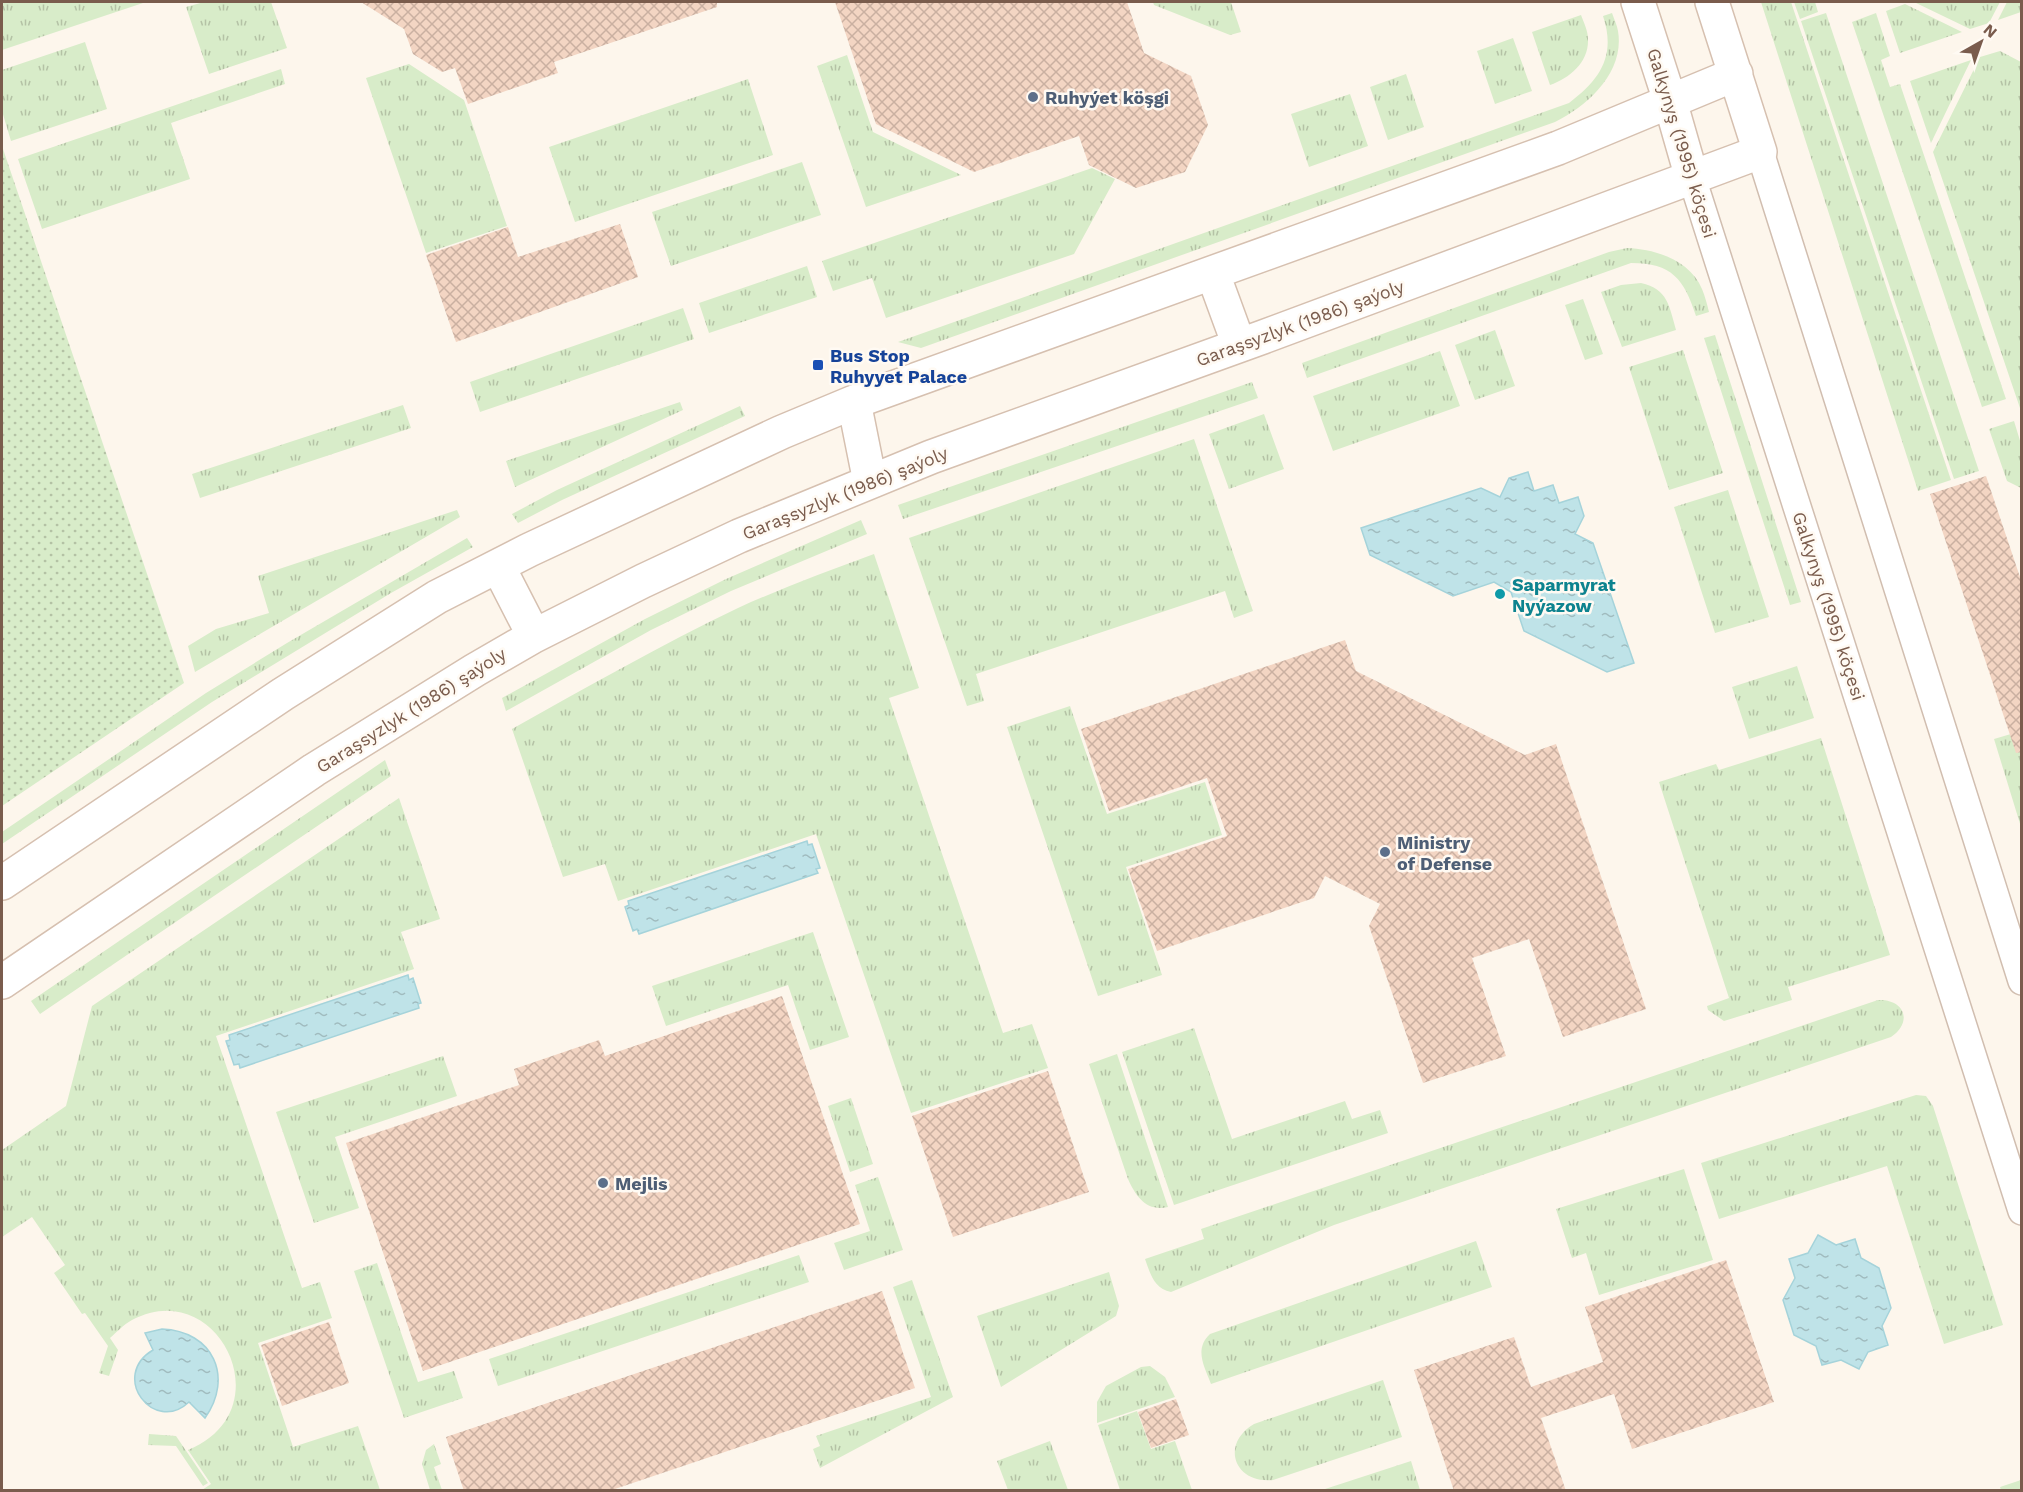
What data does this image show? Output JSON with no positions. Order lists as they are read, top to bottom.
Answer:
{
  "streets": {
    "main road": ["Galkynyş (1995) köçesi", "Garaşsyzlyk (1986) şaýoly"]
  },
  "crossings": [
    ["Galkynyş (1995) köçesi", "Garaşsyzlyk (1986) şaýoly"]
  ],
  "places": {
    "other": [
      "Ruhyýet köşgi",
      "Saparmyrat Nyýazow",
      "Ministry of Defense",
      "Mejlis"
    ],
    "transit": ["Bus Stop Ruhyyet Palace"]
  },
  "north": "top right"
}
